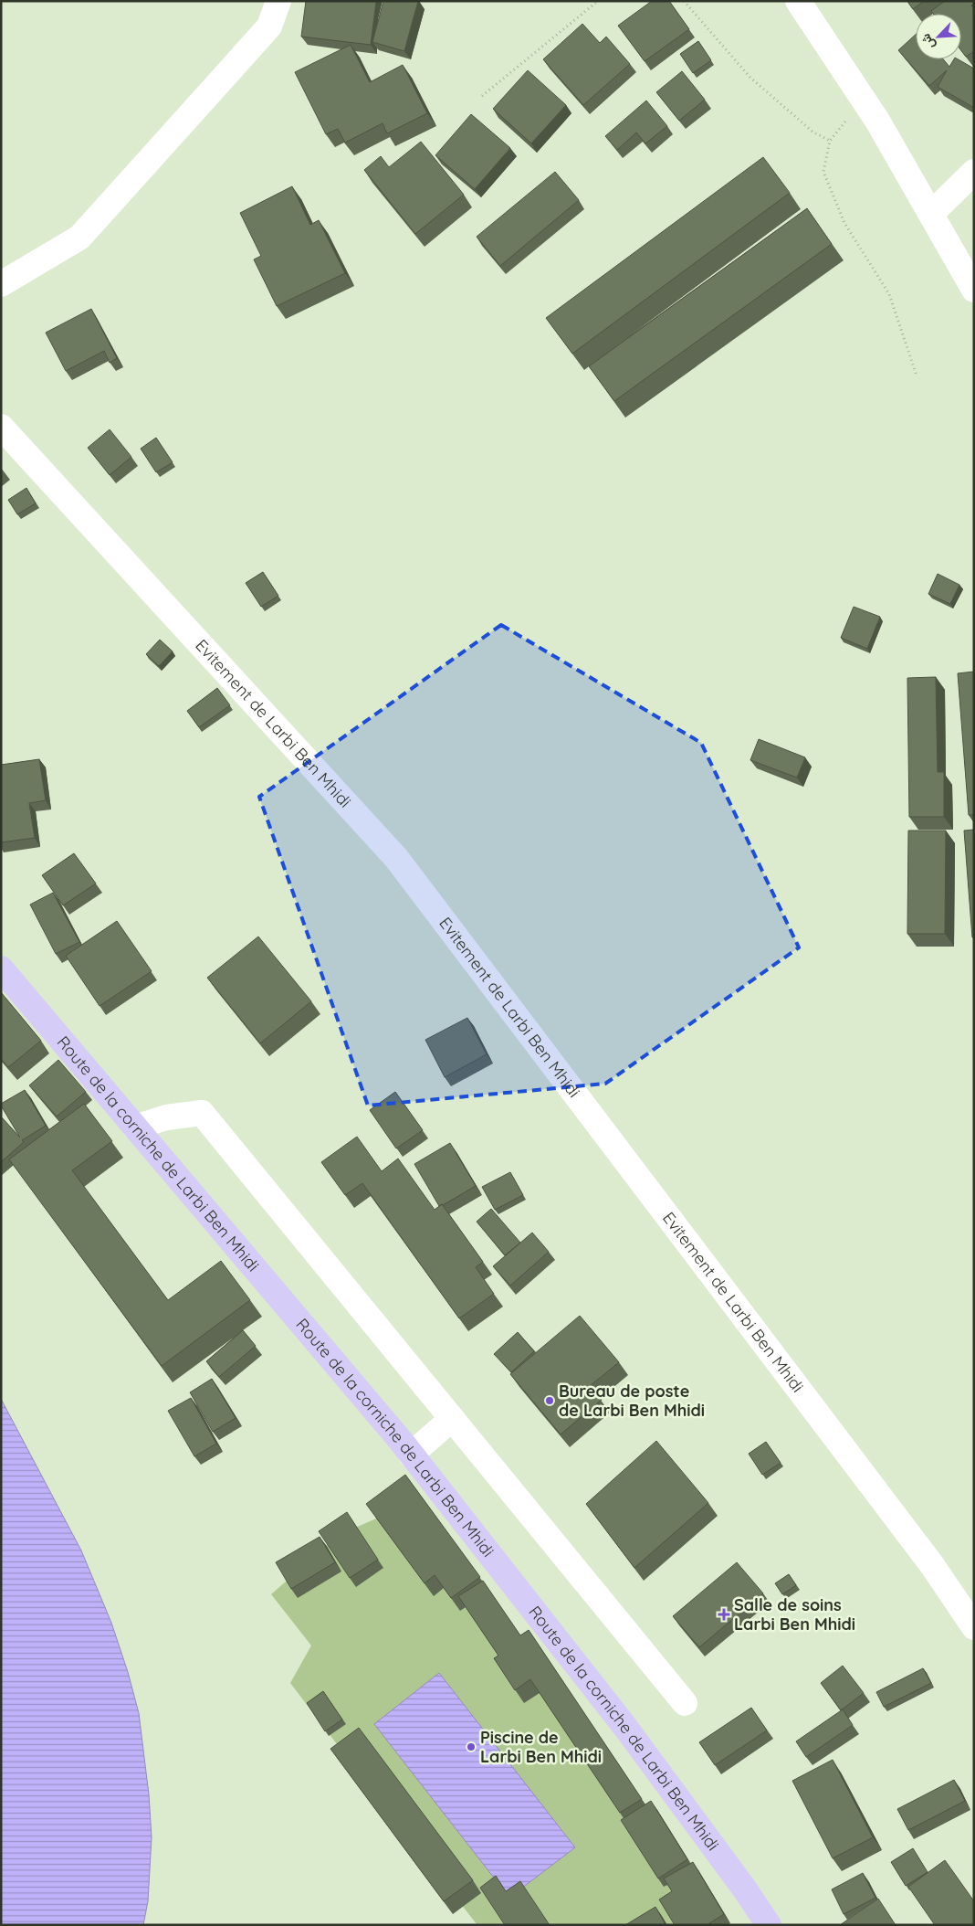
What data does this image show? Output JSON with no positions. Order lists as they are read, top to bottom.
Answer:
{
  "streets": {
    "main road": ["Route de la corniche de Larbi Ben Mhidi"],
    "street": ["Evitement de Larbi Ben Mhidi"]
  },
  "places": {
    "other": ["Bureau de poste de Larbi Ben Mhidi", "Piscine de Larbi Ben Mhidi"],
    "health": ["Salle de soins Larbi Ben Mhidi"]
  },
  "north": "bottom left"
}
